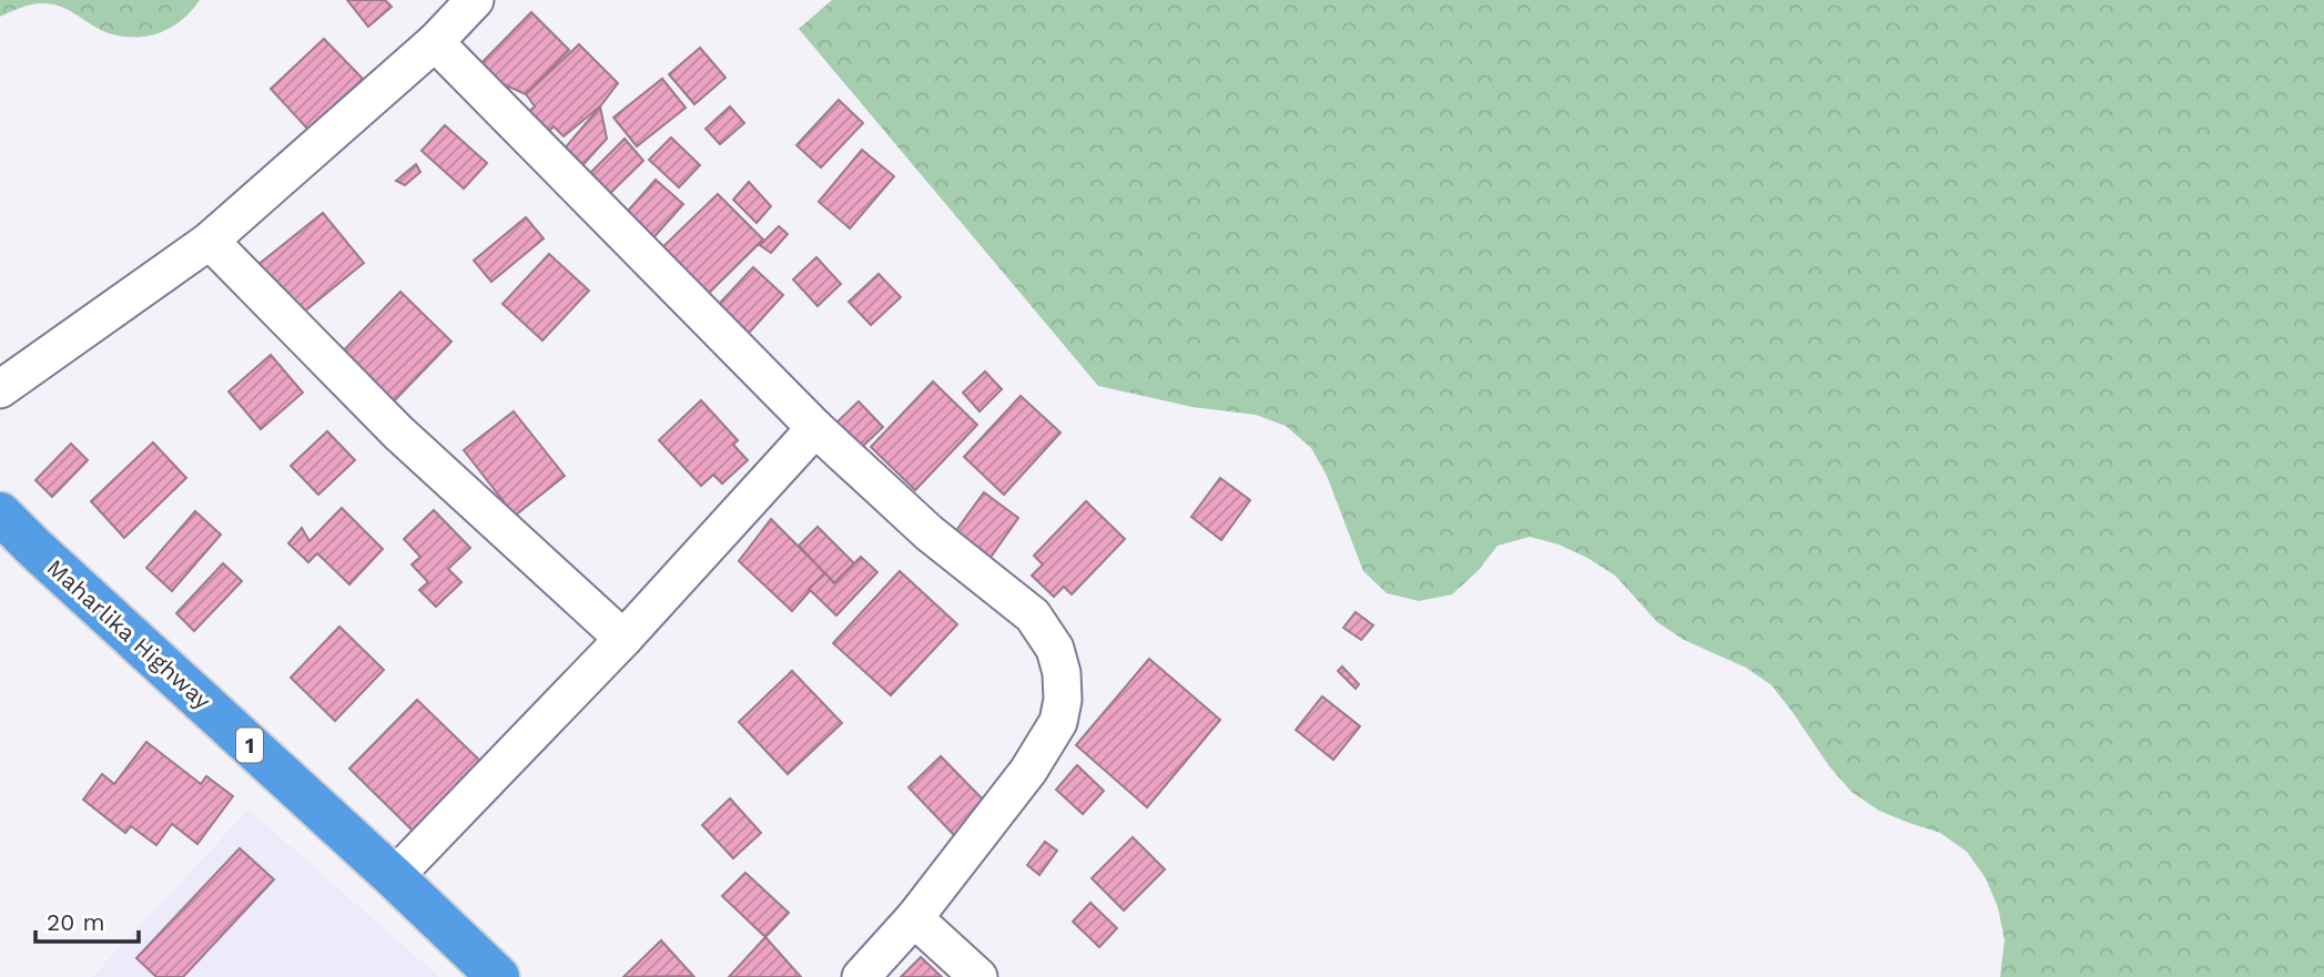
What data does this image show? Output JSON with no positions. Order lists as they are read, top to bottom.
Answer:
{
  "streets": {
    "highway": ["Maharlika Highway", "1"]
  },
  "scale_bar": "20 m"
}
